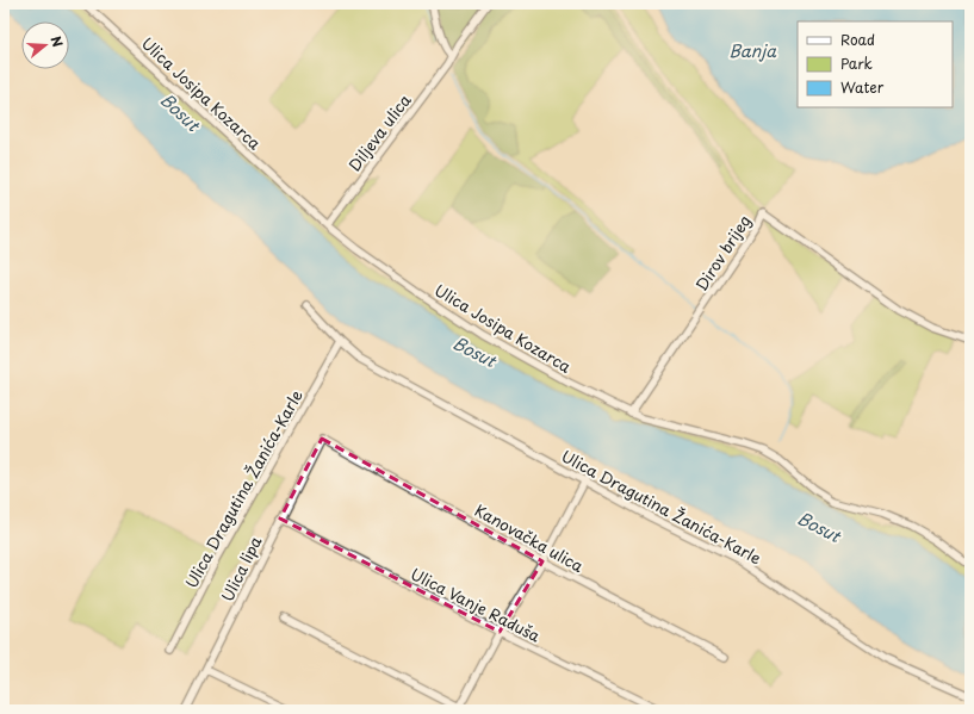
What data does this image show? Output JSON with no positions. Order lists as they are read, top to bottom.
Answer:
{
  "streets": {
    "street": [
      "Ulica Josipa Kozarca",
      "Diljeva ulica",
      "Dirov brijeg",
      "Ulica Dragutina Žanića-Karle",
      "Kanovačka ulica",
      "Ulica lipa",
      "Ulica Vanje Raduša"
    ]
  },
  "crossings": [
    ["Ulica Josipa Kozarca", "Diljeva ulica"],
    ["Ulica Josipa Kozarca", "Dirov brijeg"],
    ["Kanovačka ulica", "Ulica lipa"],
    ["Ulica lipa", "Ulica Vanje Raduša"]
  ],
  "water": ["Banja", "Bosut"],
  "legend": ["Road", "Park", "Water"],
  "north": "right"
}
